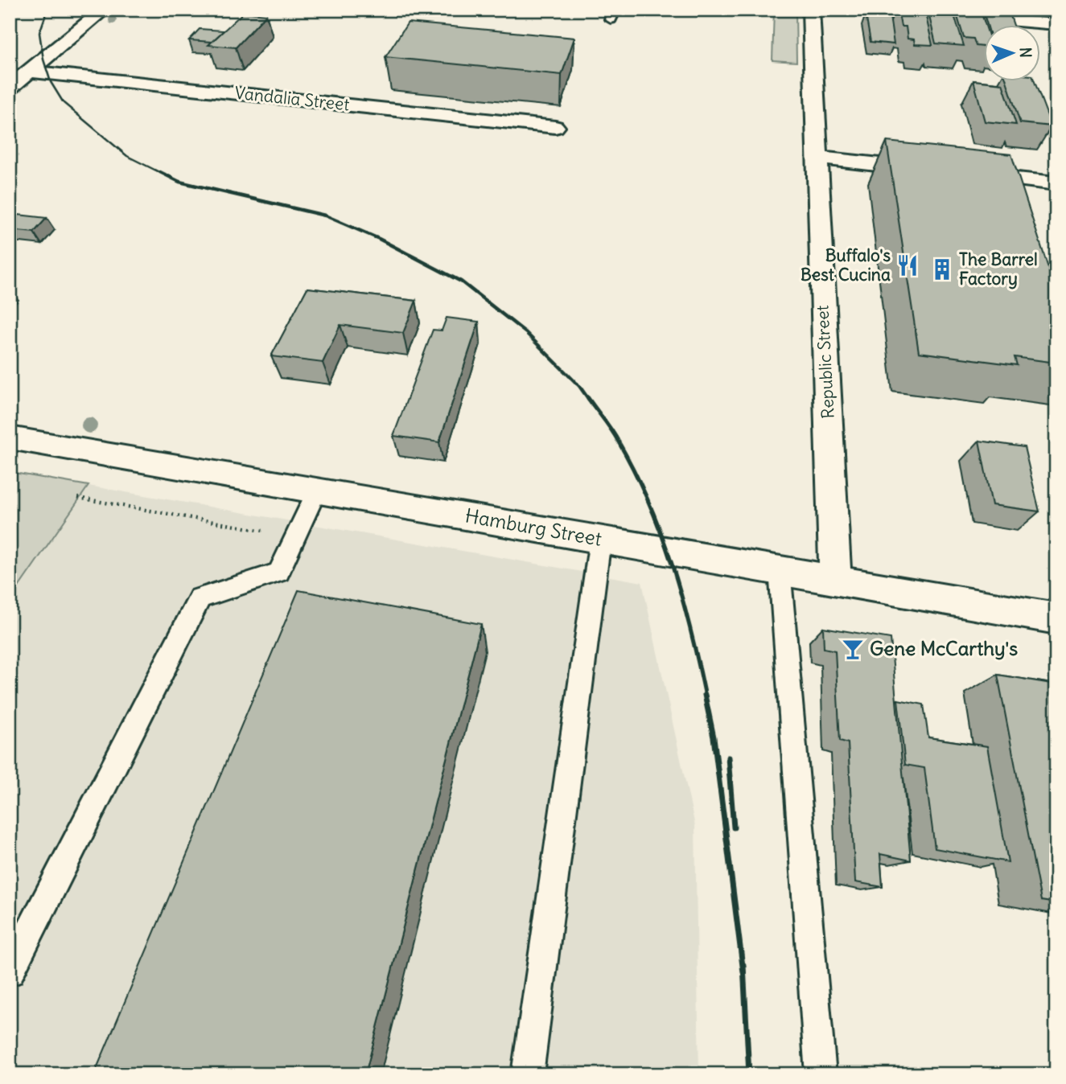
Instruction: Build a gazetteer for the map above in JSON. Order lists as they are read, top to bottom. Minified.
{"streets":{"street":["Vandalia Street","Republic Street","Hamburg Street"]},"crossings":[["Republic Street","Hamburg Street"]],"places":{"restaurant":["Buffalo's Best Cucina"],"building":["The Barrel Factory"],"bar":["Gene McCarthy's"]},"north":"right"}
